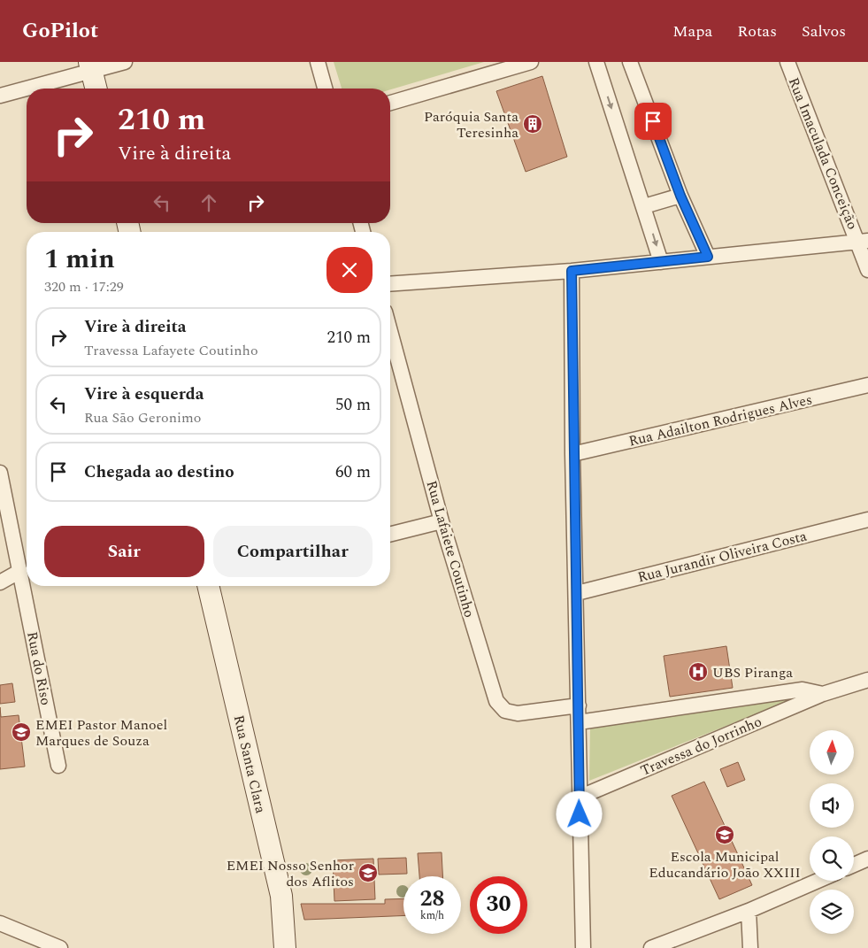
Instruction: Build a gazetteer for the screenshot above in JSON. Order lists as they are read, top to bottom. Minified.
{"streets":{"street":["Rua Imaculada Conceição","Rua Adailton Rodrigues Alves","Rua Lafaiete Coutinho","Rua Jurandir Oliveira Costa","Rua do Riso","Travessa do Jorrinho","Rua Santa Clara"]},"places":{"building":["Paróquia Santa Teresinha"],"hospital":["UBS Piranga"],"school or university":["EMEI Pastor Manoel Marques de Souza","Escola Municipal Educandário João XXIII","EMEI Nosso Senhor dos Aflitos"]},"north":"top","page":{"header":"GoPilot","nav":["Mapa","Rotas","Salvos"],"turn":["210 m","Vire à direita"],"heading":["1 min","320 m · 17:29"],"list":[{"name":"Vire à direita","note":"Travessa Lafayete Coutinho","value":"210 m"},{"name":"Vire à esquerda","note":"Rua São Geronimo","value":"50 m"},{"name":"Chegada ao destino","value":"60 m"}],"buttons":["Sair","Compartilhar"],"speed":"28 km/h","limit":"30"}}
